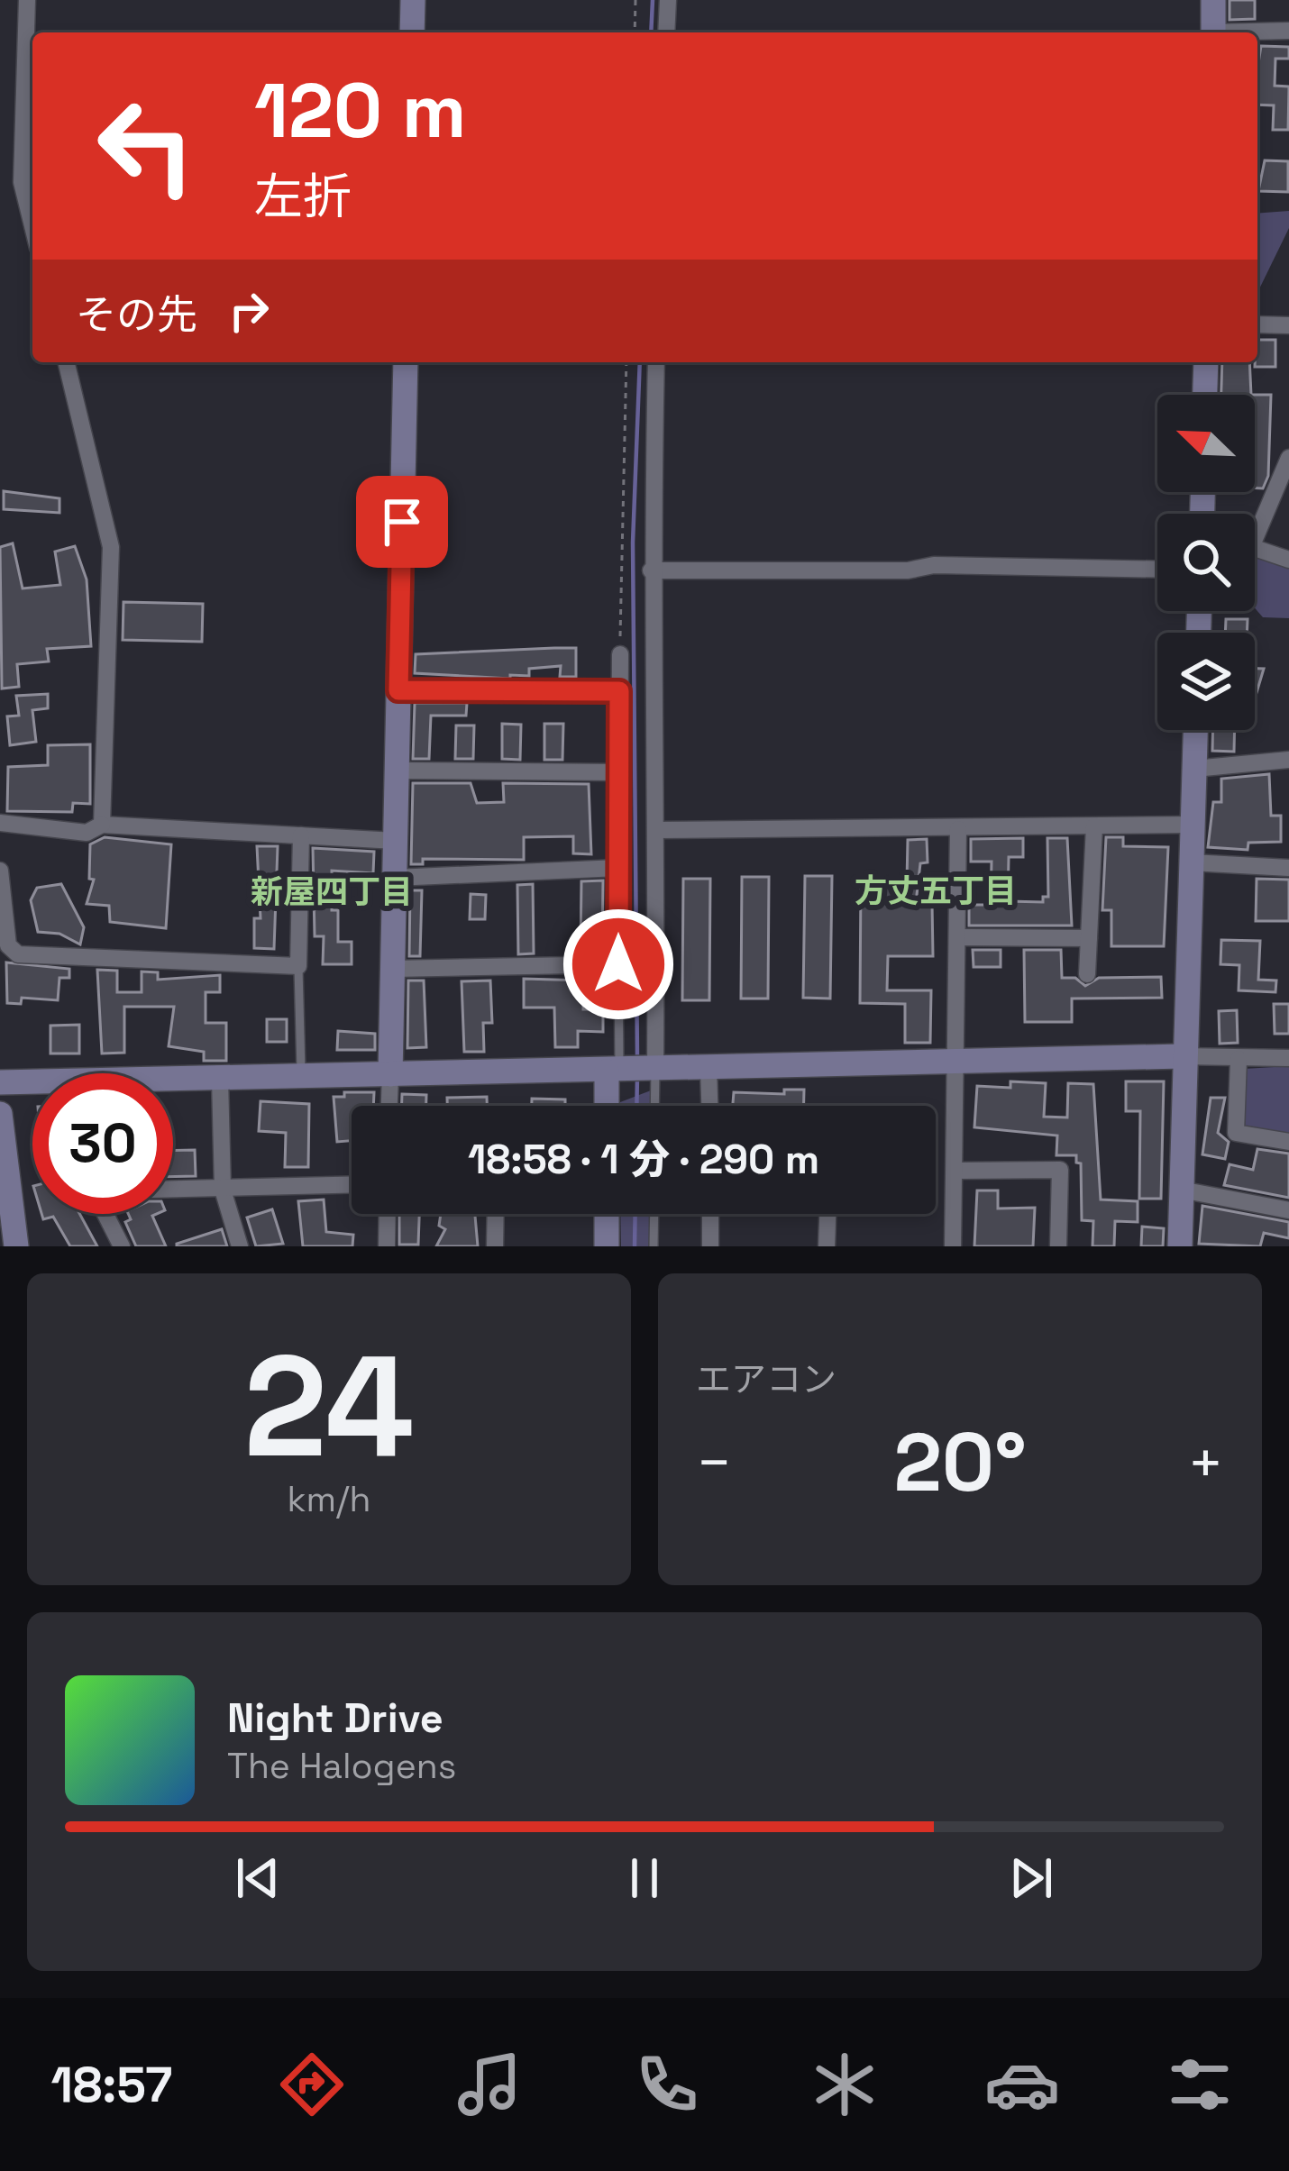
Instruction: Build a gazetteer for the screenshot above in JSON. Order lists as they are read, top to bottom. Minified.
{"districts":["方丈五丁目","新屋四丁目"],"north":"top left","page":{"turn":["120 m","左折"],"then":"その先","limit":"30","trip":"18:58 · 1 分 · 290 m","tile":[["24","km/h"],"エアコン"],"heat":["−","20°","+"],"song":["Night Drive","The Halogens"],"tabs":"18:57"}}
